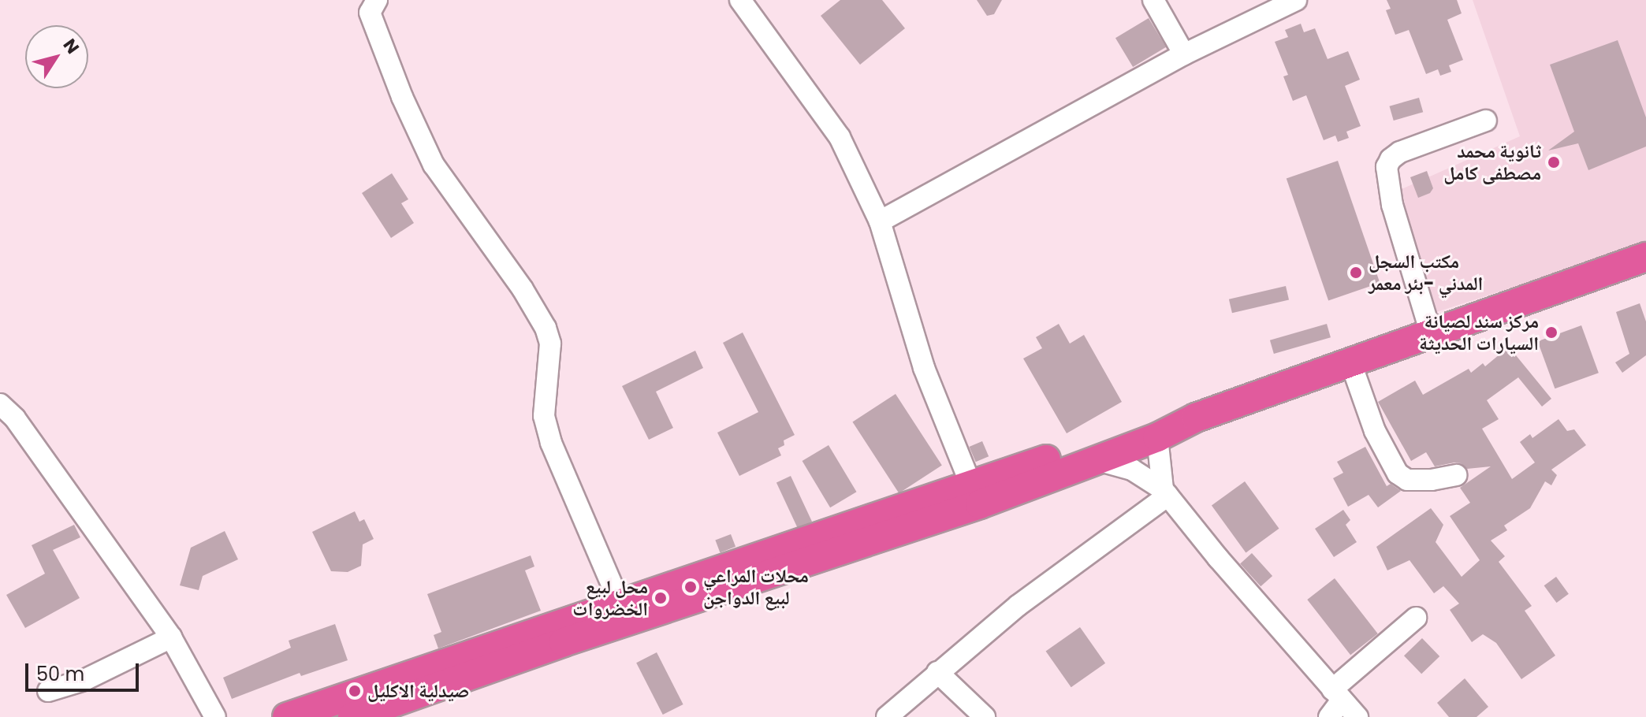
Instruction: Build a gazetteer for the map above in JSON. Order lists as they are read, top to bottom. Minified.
{"places":["ثانوية محمد مصطفى كامل","مكتب السجل المدني -بئر معمر","مركز سند لصيانة السيارات الحديثة","محلات المراعي لبيع الدواجن","محل لبيع الخضروات","صيدلية الاكليل"],"scale_bar":"50 m","north":"top right"}
